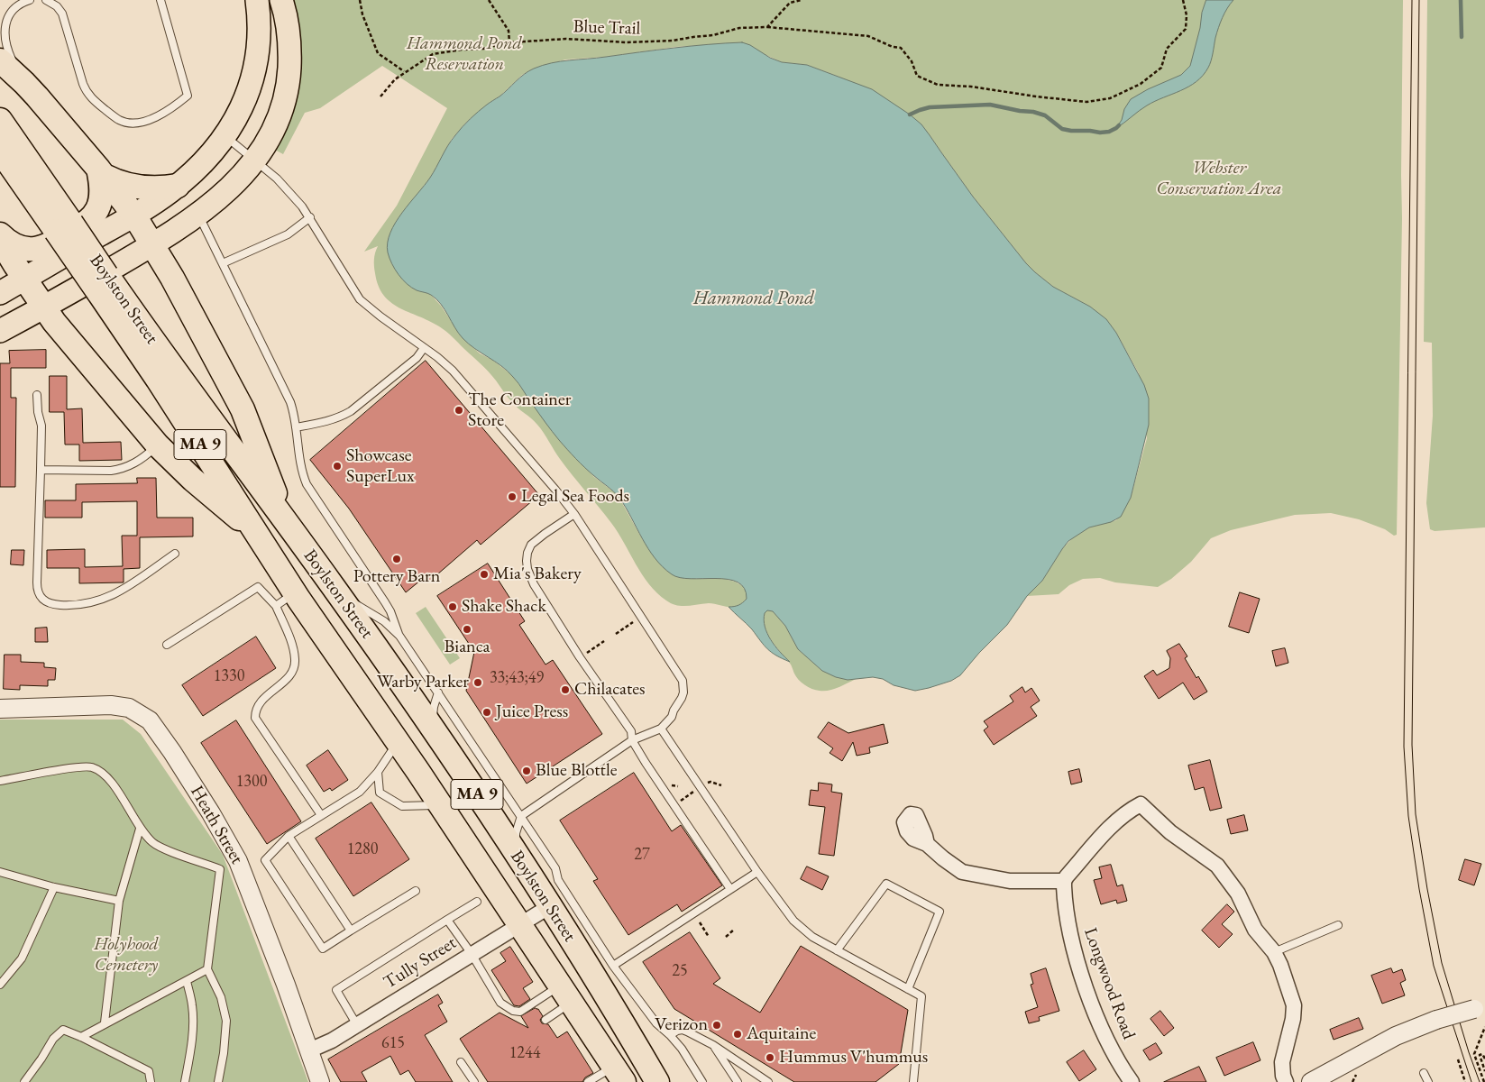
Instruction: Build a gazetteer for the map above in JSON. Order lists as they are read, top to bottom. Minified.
{"streets":{"highway":["Boylston Street","MA 9"],"street":["Heath Street","Tully Street","Longwood Road"],"path":["Blue Trail"]},"crossings":[["Boylston Street","Tully Street"],["Heath Street","Tully Street"]],"water":["Hammond Pond"],"parks":["Hammond Pond Reservation","Webster Conservation Area","Holyhood Cemetery"],"places":["The Container Store","Showcase SuperLux","Legal Sea Foods","Pottery Barn","Mia's Bakery","Shake Shack","Bianca","Warby Parker","Chilacates","Juice Press","Blue Blottle","Verizon","Aquitaine","Hummus V'hummus"],"house_numbers":["1330","33;43;49","1300","1280","27","25","615","1244"]}
